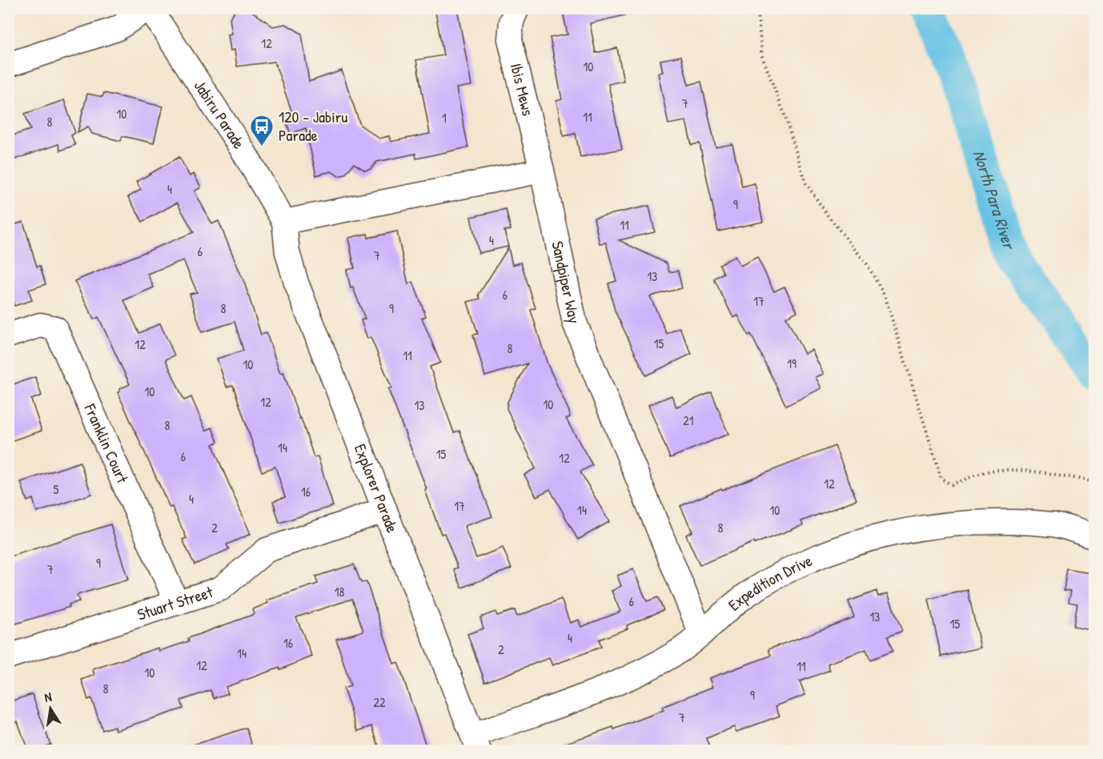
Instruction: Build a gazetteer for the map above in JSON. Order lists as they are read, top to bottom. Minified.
{"streets":{"street":["Ibis Mews","Jabiru Parade","Sandpiper Way","Franklin Court","Explorer Parade","Expedition Drive","Stuart Street"]},"crossings":[["Ibis Mews","Sandpiper Way"],["Jabiru Parade","Explorer Parade"],["Sandpiper Way","Expedition Drive"],["Franklin Court","Stuart Street"],["Explorer Parade","Expedition Drive"],["Explorer Parade","Stuart Street"]],"water":["North Para River"],"places":{"bus stop":["120 - Jabiru Parade"]},"house_numbers":["12","10","7","10","11","1","8","4","9","11","4","6","7","13","6","17","8","9","15","12","8","11","19","10","10","12","10","13","21","8","14","15","6","12","12","5","16","4","17","14","10","2","8","9","7","18","6","13","15","4","16","2","14","12","11","10","8","9","22","7"],"north":"top"}
